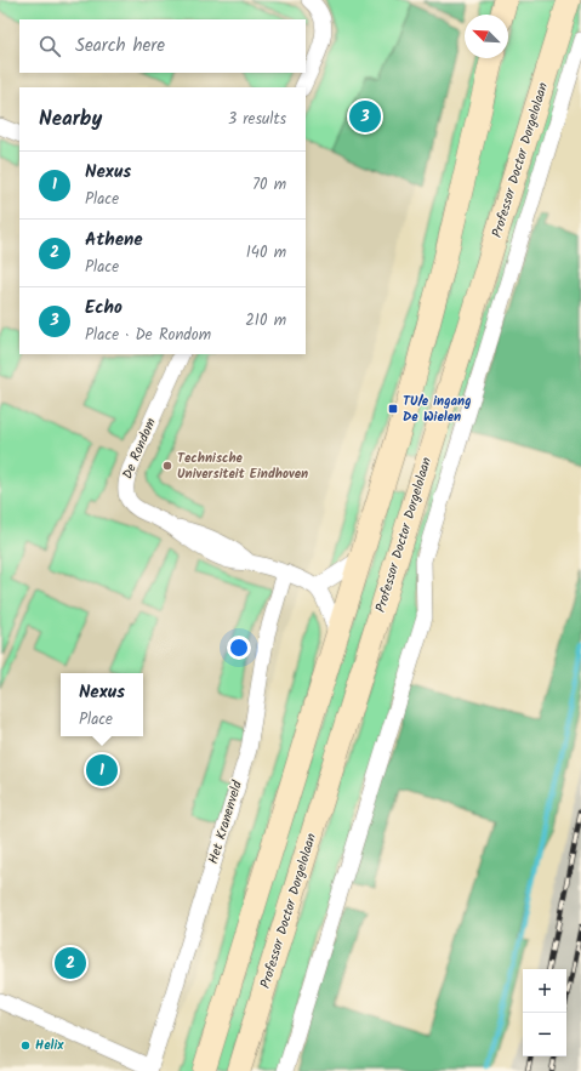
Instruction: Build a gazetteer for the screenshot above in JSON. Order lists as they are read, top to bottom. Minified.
{"streets":{"main road":["Professor Doctor Dorgelolaan"],"street":["De Rondom","Het Kranenveld"]},"crossings":[["De Rondom","Het Kranenveld"]],"places":{"transit":["TU/e ingang De Wielen"],"other":["Technische Universiteit Eindhoven","Helix"]},"north":"top left","page":{"search":"Search here","heading":["Nearby","3 results"],"pins":["3","1","2"],"list":[{"mark":"1","name":"Nexus","note":"Place","value":"70 m"},{"mark":"2","name":"Athene","note":"Place","value":"140 m"},{"mark":"3","name":"Echo","note":"Place · De Rondom","value":"210 m"}],"popup":["Nexus","Place"],"map_buttons":["+","−"]}}
